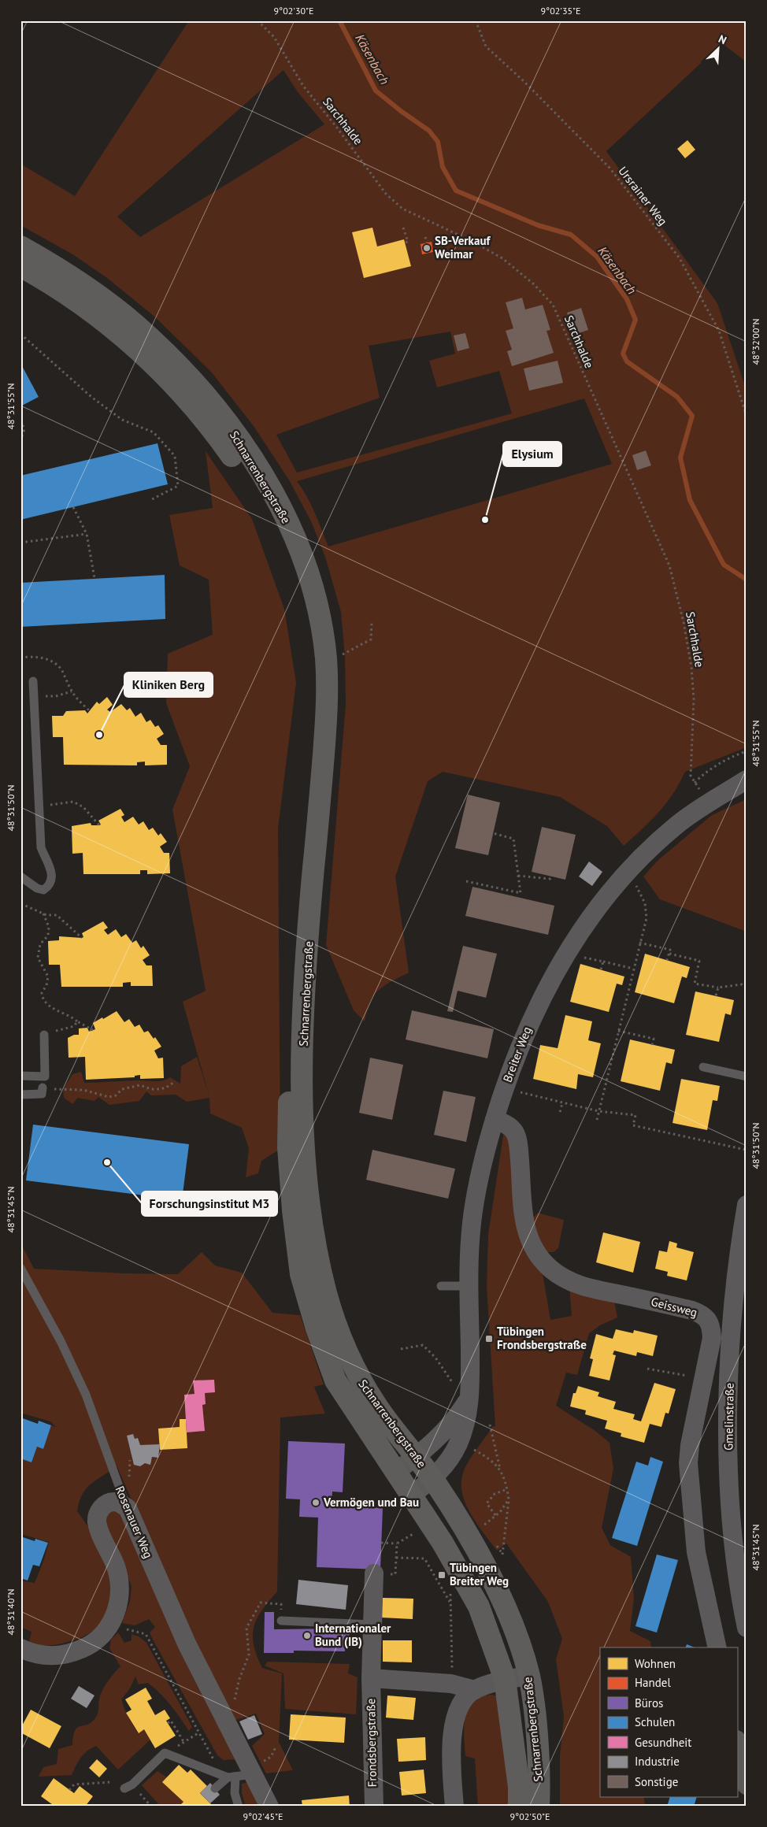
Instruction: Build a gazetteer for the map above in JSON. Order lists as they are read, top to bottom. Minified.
{"streets":{"street":["Schnarrenbergstraße","Breiter Weg","Geissweg","Gmelinstraße","Rosenauer Weg","Frondsbergstraße"],"path":["Sarchhalde","Ursrainer Weg"]},"crossings":[["Schnarrenbergstraße","Breiter Weg"],["Breiter Weg","Geissweg"]],"water":["Käsenbach"],"places":{"other":["SB-Verkauf Weimar","Elysium","Kliniken Berg","Forschungsinstitut M3","Vermögen und Bau","Internationaler Bund (IB)"],"transit":["Tübingen Frondsbergstraße","Tübingen Breiter Weg"]},"legend":["Wohnen","Handel","Büros","Schulen","Gesundheit","Industrie","Sonstige"],"north":"top right","coordinates":["9°02'30\"E","9°02'35\"E","48°32'00\"N","48°31'55\"N","48°31'50\"N","48°31'45\"N","48°31'40\"N","9°02'45\"E","9°02'50\"E"]}
